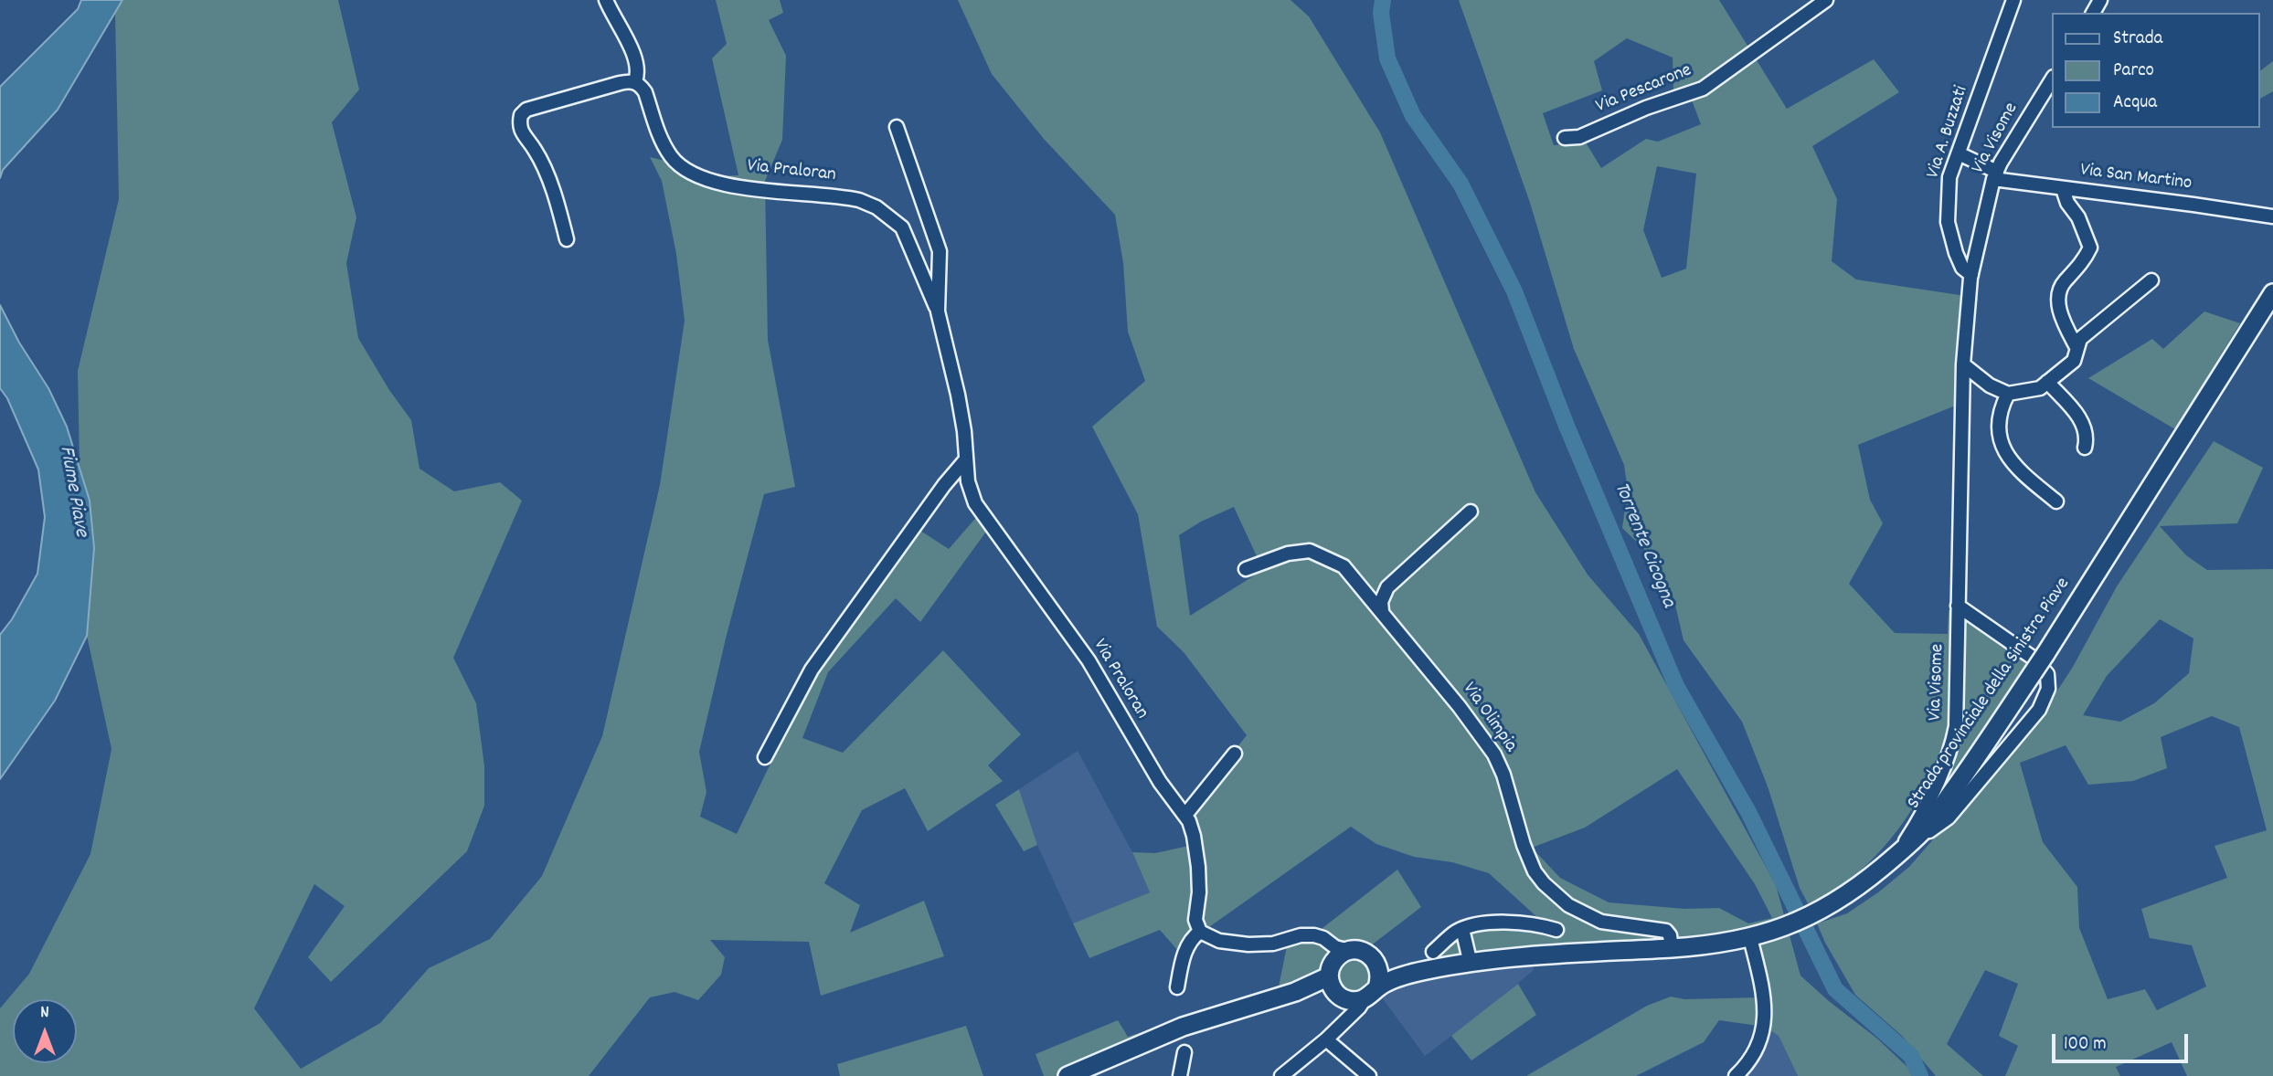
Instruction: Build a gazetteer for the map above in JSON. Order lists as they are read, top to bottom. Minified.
{"streets":{"main road":["Strada provinciale della Sinistra Piave"],"street":["Via Pescarone","Via A. Buzzati","Via Visome","Via Praloran","Via San Martino","Via Olimpia"]},"crossings":[["Via A. Buzzati","Via Visome"],["Via A. Buzzati","Via San Martino"],["Via Visome","Via San Martino"],["Via Visome","Strada provinciale della Sinistra Piave"],["Strada provinciale della Sinistra Piave","Via Olimpia"]],"water":["Fiume Piave","Torrente Cicogna"],"legend":["Strada","Parco","Acqua"],"scale_bar":"100 m","north":"top"}
